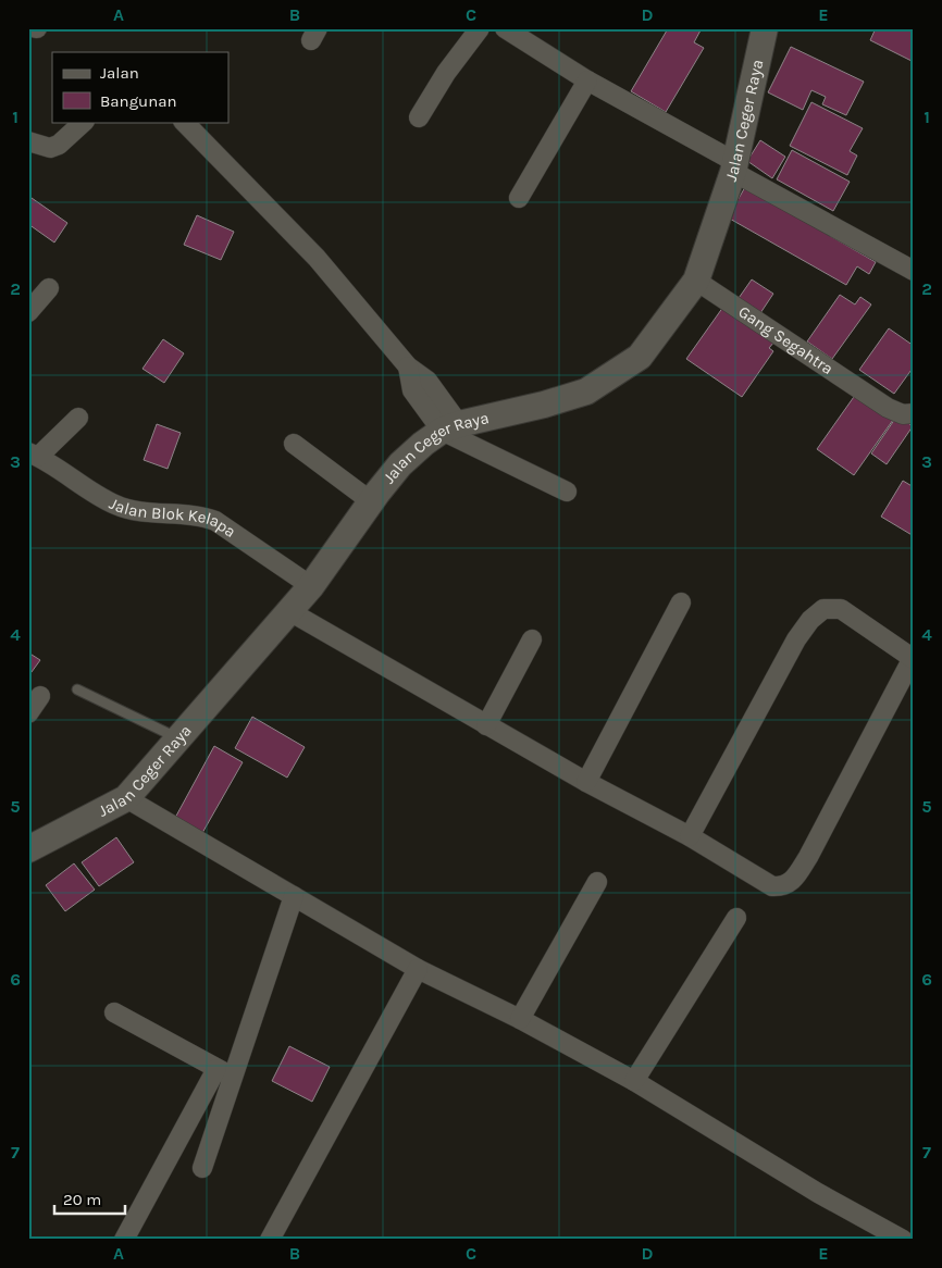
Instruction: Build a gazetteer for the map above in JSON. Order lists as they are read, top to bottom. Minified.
{"streets":{"main road":["Jalan Ceger Raya"],"street":["Gang Segahtra","Jalan Blok Kelapa"]},"crossings":[["Jalan Ceger Raya","Gang Segahtra"],["Jalan Ceger Raya","Jalan Blok Kelapa"]],"legend":["Jalan","Bangunan"],"scale_bar":"20 m","grid":{"columns":["A","B","C","D","E"],"rows":["1","2","3","4","5","6","7"]}}
